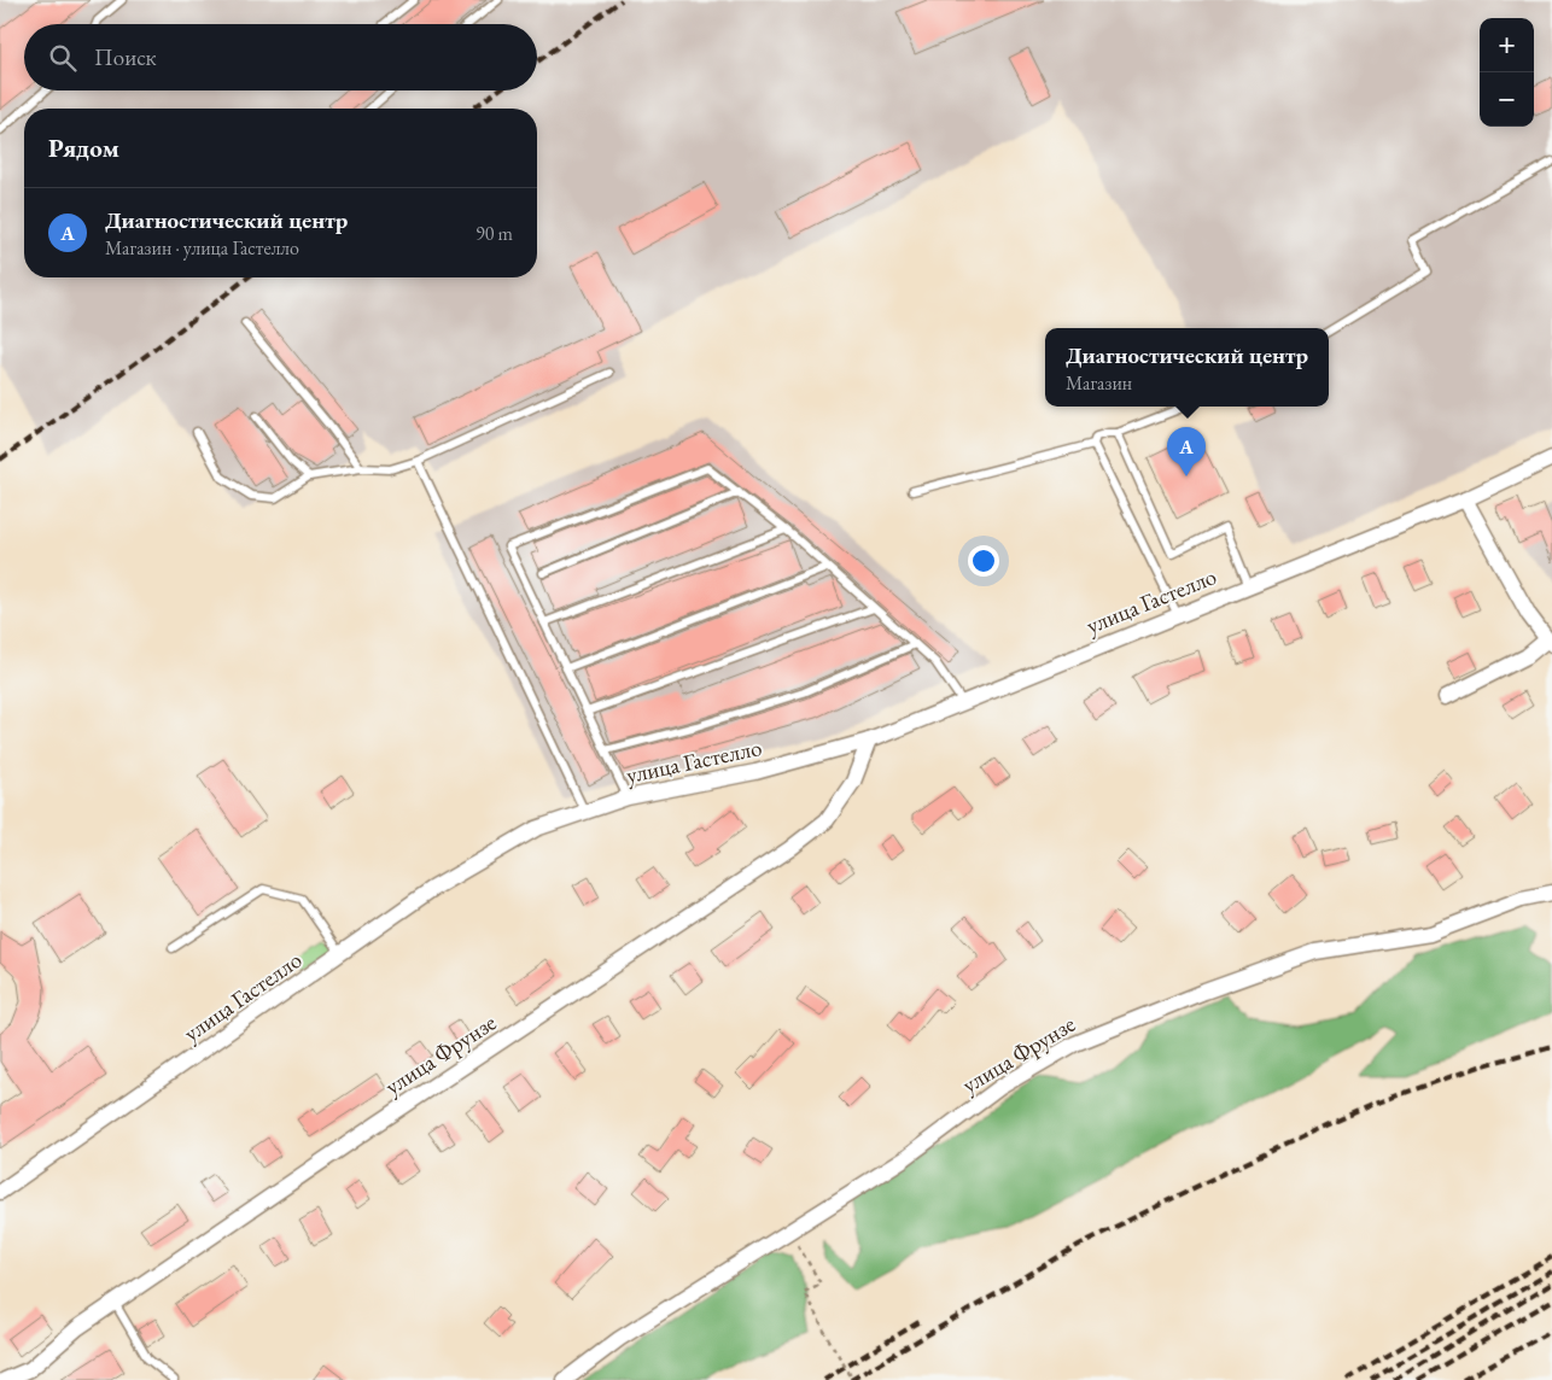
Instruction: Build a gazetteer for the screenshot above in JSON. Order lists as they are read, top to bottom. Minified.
{"streets":{"street":["улица Гастелло","улица Фрунзе"]},"crossings":[["улица Гастелло","улица Фрунзе"]],"page":{"map_buttons":["+","−"],"search":"Поиск","heading":"Рядом","list":[{"mark":"A","name":"Диагностический центр","note":"Магазин · улица Гастелло","value":"90 m"}],"popup":["Диагностический центр","Магазин"],"pins":"A"}}
